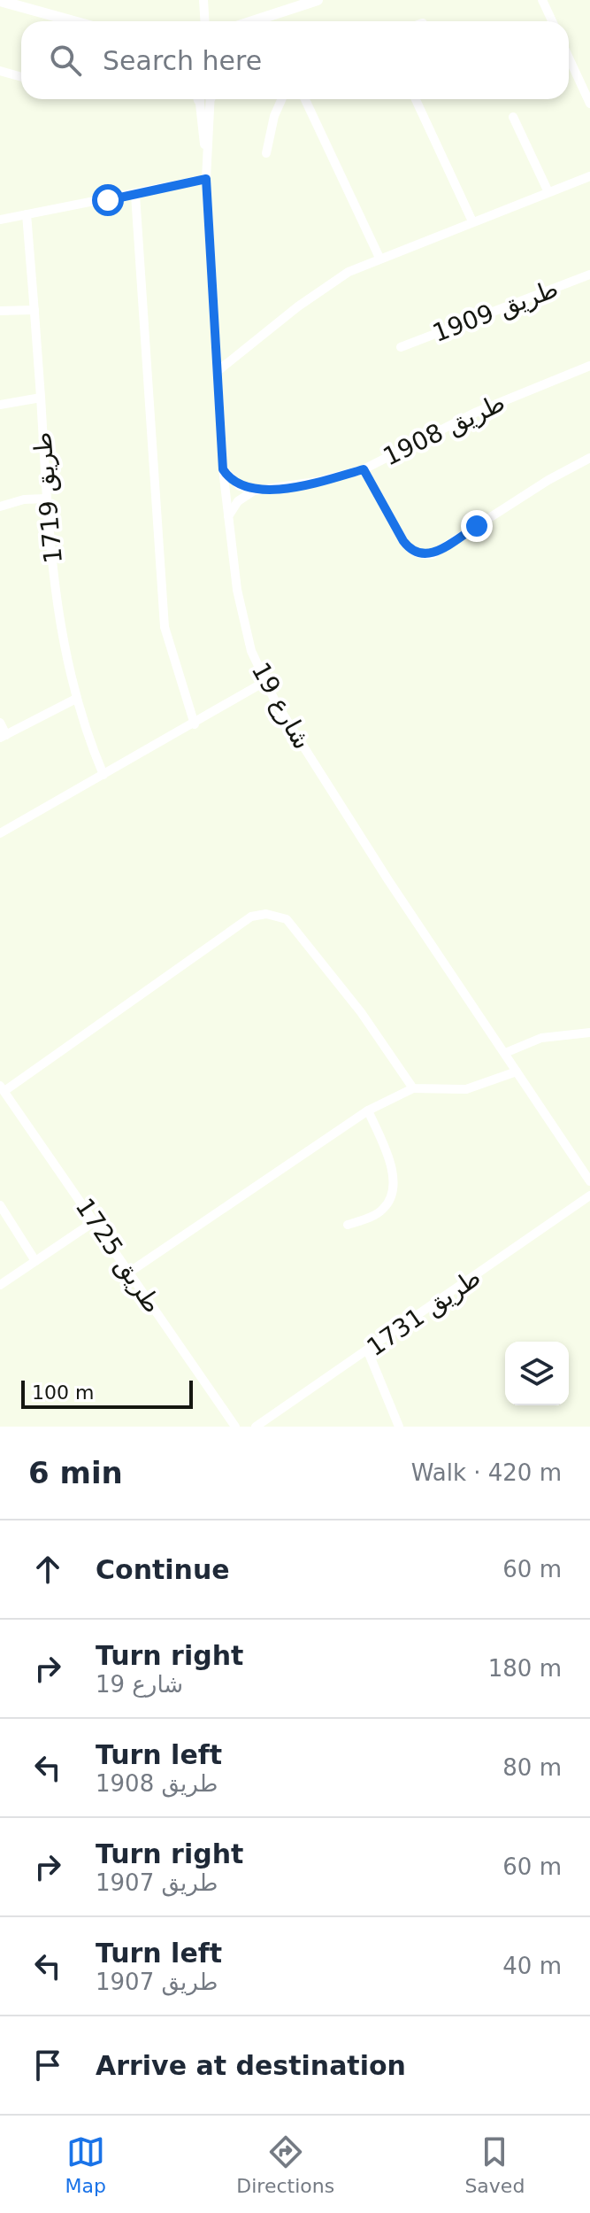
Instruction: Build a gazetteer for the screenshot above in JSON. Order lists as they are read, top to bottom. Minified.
{"streets":{"street":["طريق 1909","طريق 1908","طريق 1719","شارع 19","طريق 1725","طريق 1731"]},"scale_bar":"100 m","page":{"search":"Search here","scale":"100 m","heading":["6 min","Walk · 420 m"],"list":[["Continue","60 m"],["Turn right","شارع 19","180 m"],["Turn left","طريق 1908","80 m"],["Turn right","طريق 1907","60 m"],["Turn left","طريق 1907","40 m"],"Arrive at destination"],"nav":["Map","Directions","Saved"]}}
